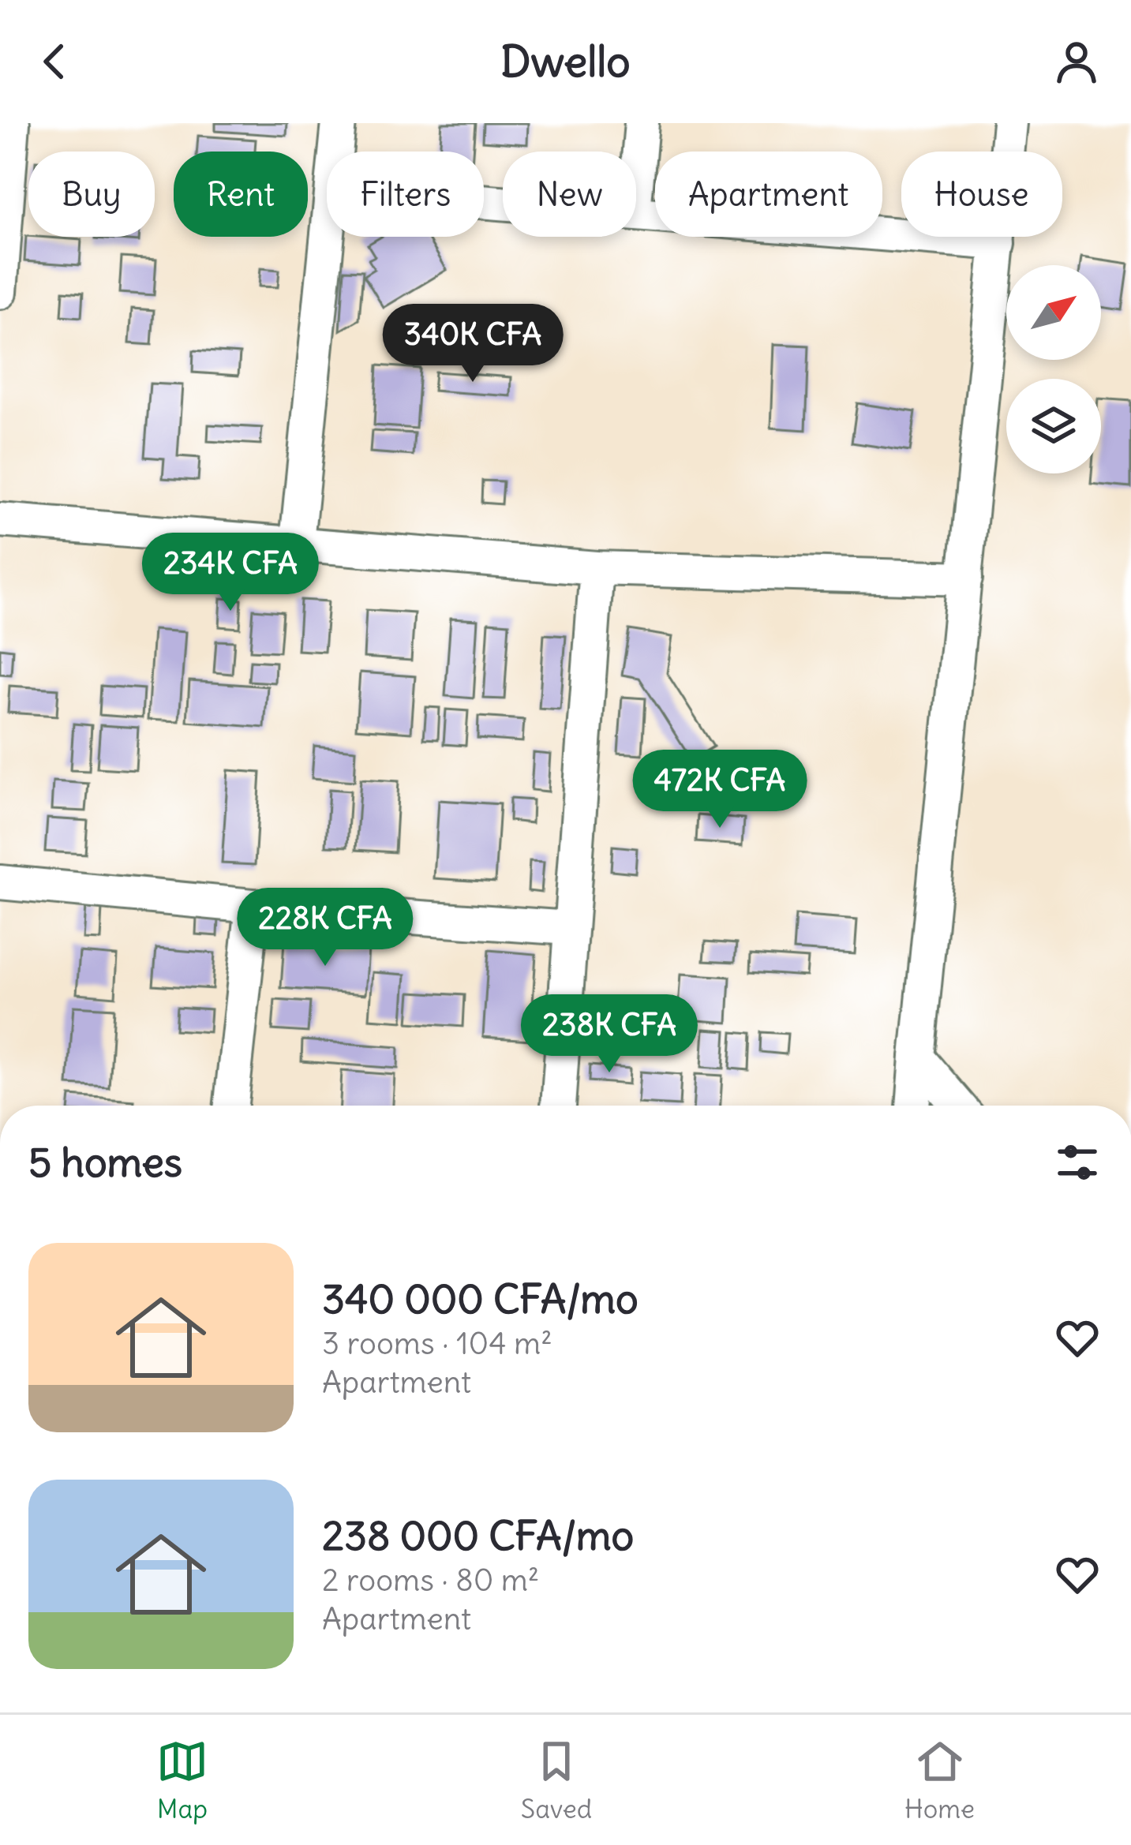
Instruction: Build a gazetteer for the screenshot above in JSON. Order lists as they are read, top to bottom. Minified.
{"north":"top right","page":{"header":"Dwello","chip":["Buy","Rent","Filters","New","Apartment","House"],"price":["340K CFA","234K CFA","472K CFA","228K CFA","238K CFA"],"heading":"5 homes","list":[{"name":"340 000 CFA/mo","note":"3 rooms · 104 m² · Apartment"},{"name":"238 000 CFA/mo","note":"2 rooms · 80 m² · Apartment"}],"tabs":["Map","Saved","Home"]}}
